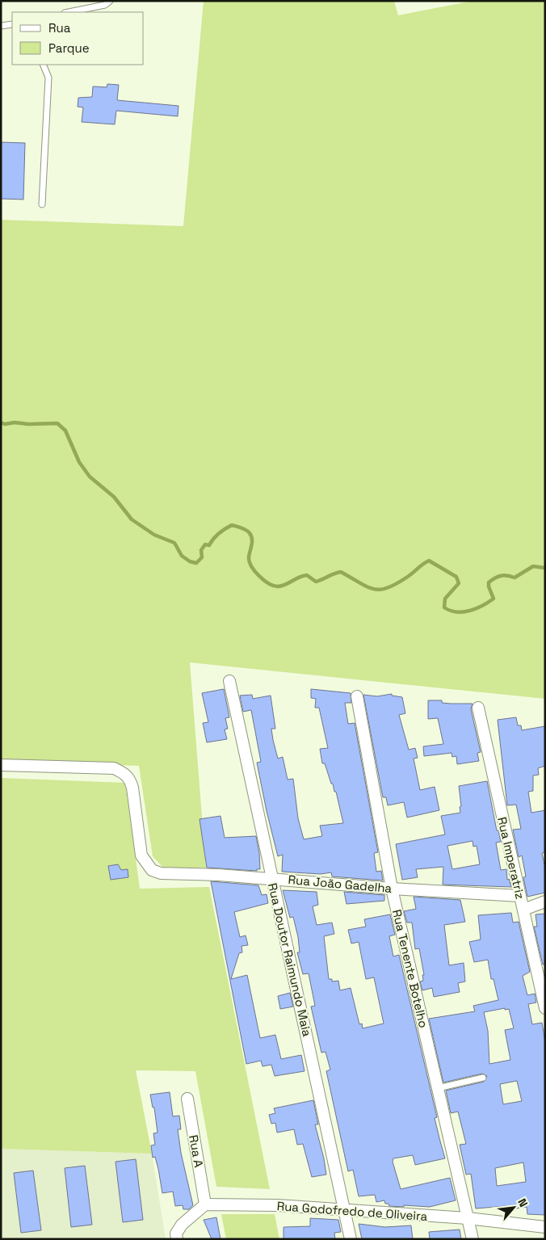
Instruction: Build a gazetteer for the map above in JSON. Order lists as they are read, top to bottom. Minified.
{"streets":{"street":["Rua Imperatriz","Rua João Gadelha","Rua Doutor Raimundo Maia","Rua Tenente Botelho","Rua A","Rua Godofredo de Oliveira"]},"crossings":[["Rua Imperatriz","Rua João Gadelha"],["Rua João Gadelha","Rua Doutor Raimundo Maia"],["Rua João Gadelha","Rua Tenente Botelho"],["Rua Doutor Raimundo Maia","Rua Godofredo de Oliveira"],["Rua Tenente Botelho","Rua Godofredo de Oliveira"],["Rua A","Rua Godofredo de Oliveira"]],"legend":["Rua","Parque"],"north":"top right"}
